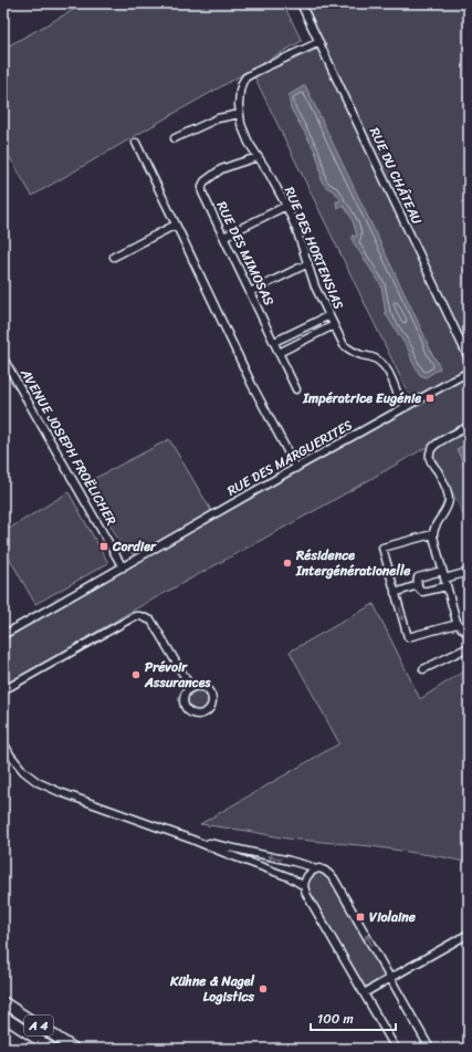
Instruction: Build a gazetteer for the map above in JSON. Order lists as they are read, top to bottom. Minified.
{"streets":{"highway":["A 4"],"street":["RUE DU CHÂTEAU","RUE DES HORTENSIAS","RUE DES MIMOSAS","AVENUE JOSEPH FROËLICHER","RUE DES MARGUERITES"]},"crossings":[["RUE DU CHÂTEAU","RUE DES HORTENSIAS"],["RUE DES HORTENSIAS","RUE DES MIMOSAS"],["RUE DES HORTENSIAS","RUE DES MARGUERITES"],["AVENUE JOSEPH FROËLICHER","RUE DES MARGUERITES"]],"places":{"transit":["Impératrice Eugénie","Cordier","Violaine"],"other":["Résidence Intergénérationelle","Prévoir Assurances","Kühne & Nagel Logistics"]},"scale_bar":"100 m"}
